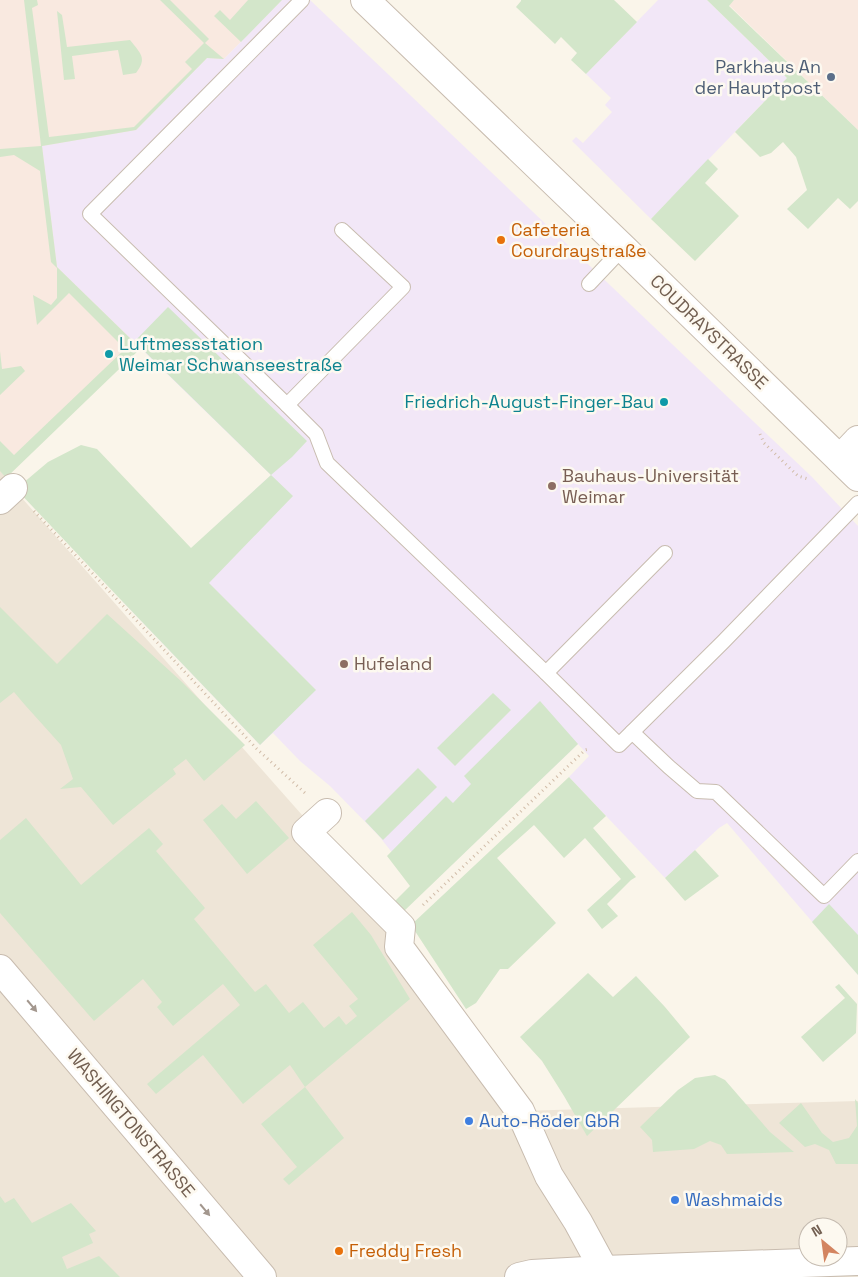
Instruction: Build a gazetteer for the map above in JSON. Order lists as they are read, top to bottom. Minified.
{"streets":{"street":["COUDRAYSTRASSE","WASHINGTONSTRASSE"]},"one_way":["WASHINGTONSTRASSE"],"places":["Parkhaus An der Hauptpost","Cafeteria Courdraystraße","Luftmessstation Weimar Schwanseestraße","Friedrich-August-Finger-Bau","Bauhaus-Universität Weimar","Hufeland","Auto-Röder GbR","Washmaids","Freddy Fresh"],"north":"top left"}
